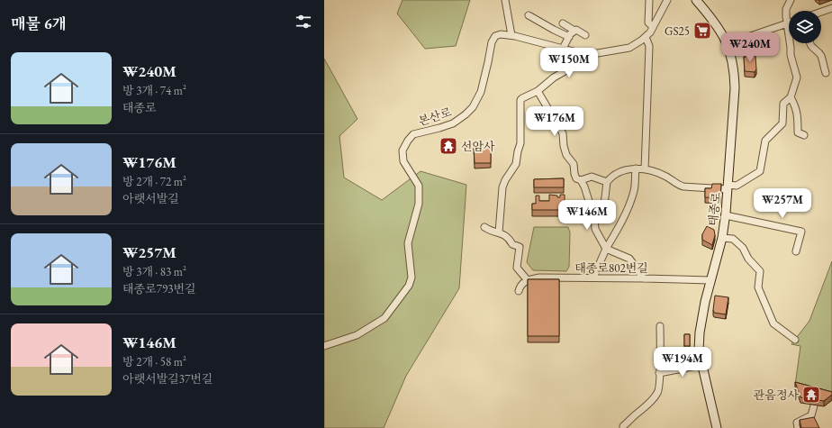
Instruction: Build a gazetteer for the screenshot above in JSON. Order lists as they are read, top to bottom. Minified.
{"streets":{"main road":["태종로"],"street":["본산로","태종로802번길"]},"crossings":[["태종로","태종로802번길"]],"places":{"supermarket":["GS25"],"temple":["선암사","관음정사"]},"page":{"heading":"매물 6개","price":["₩240M","₩150M","₩176M","₩257M","₩146M","₩194M"],"list":[{"name":"₩240M","note":"방 3개 · 74 m² · 태종로"},{"name":"₩176M","note":"방 2개 · 72 m² · 아랫서발길"},{"name":"₩257M","note":"방 3개 · 83 m² · 태종로793번길"},{"name":"₩146M","note":"방 2개 · 58 m² · 아랫서발길37번길"}]}}
